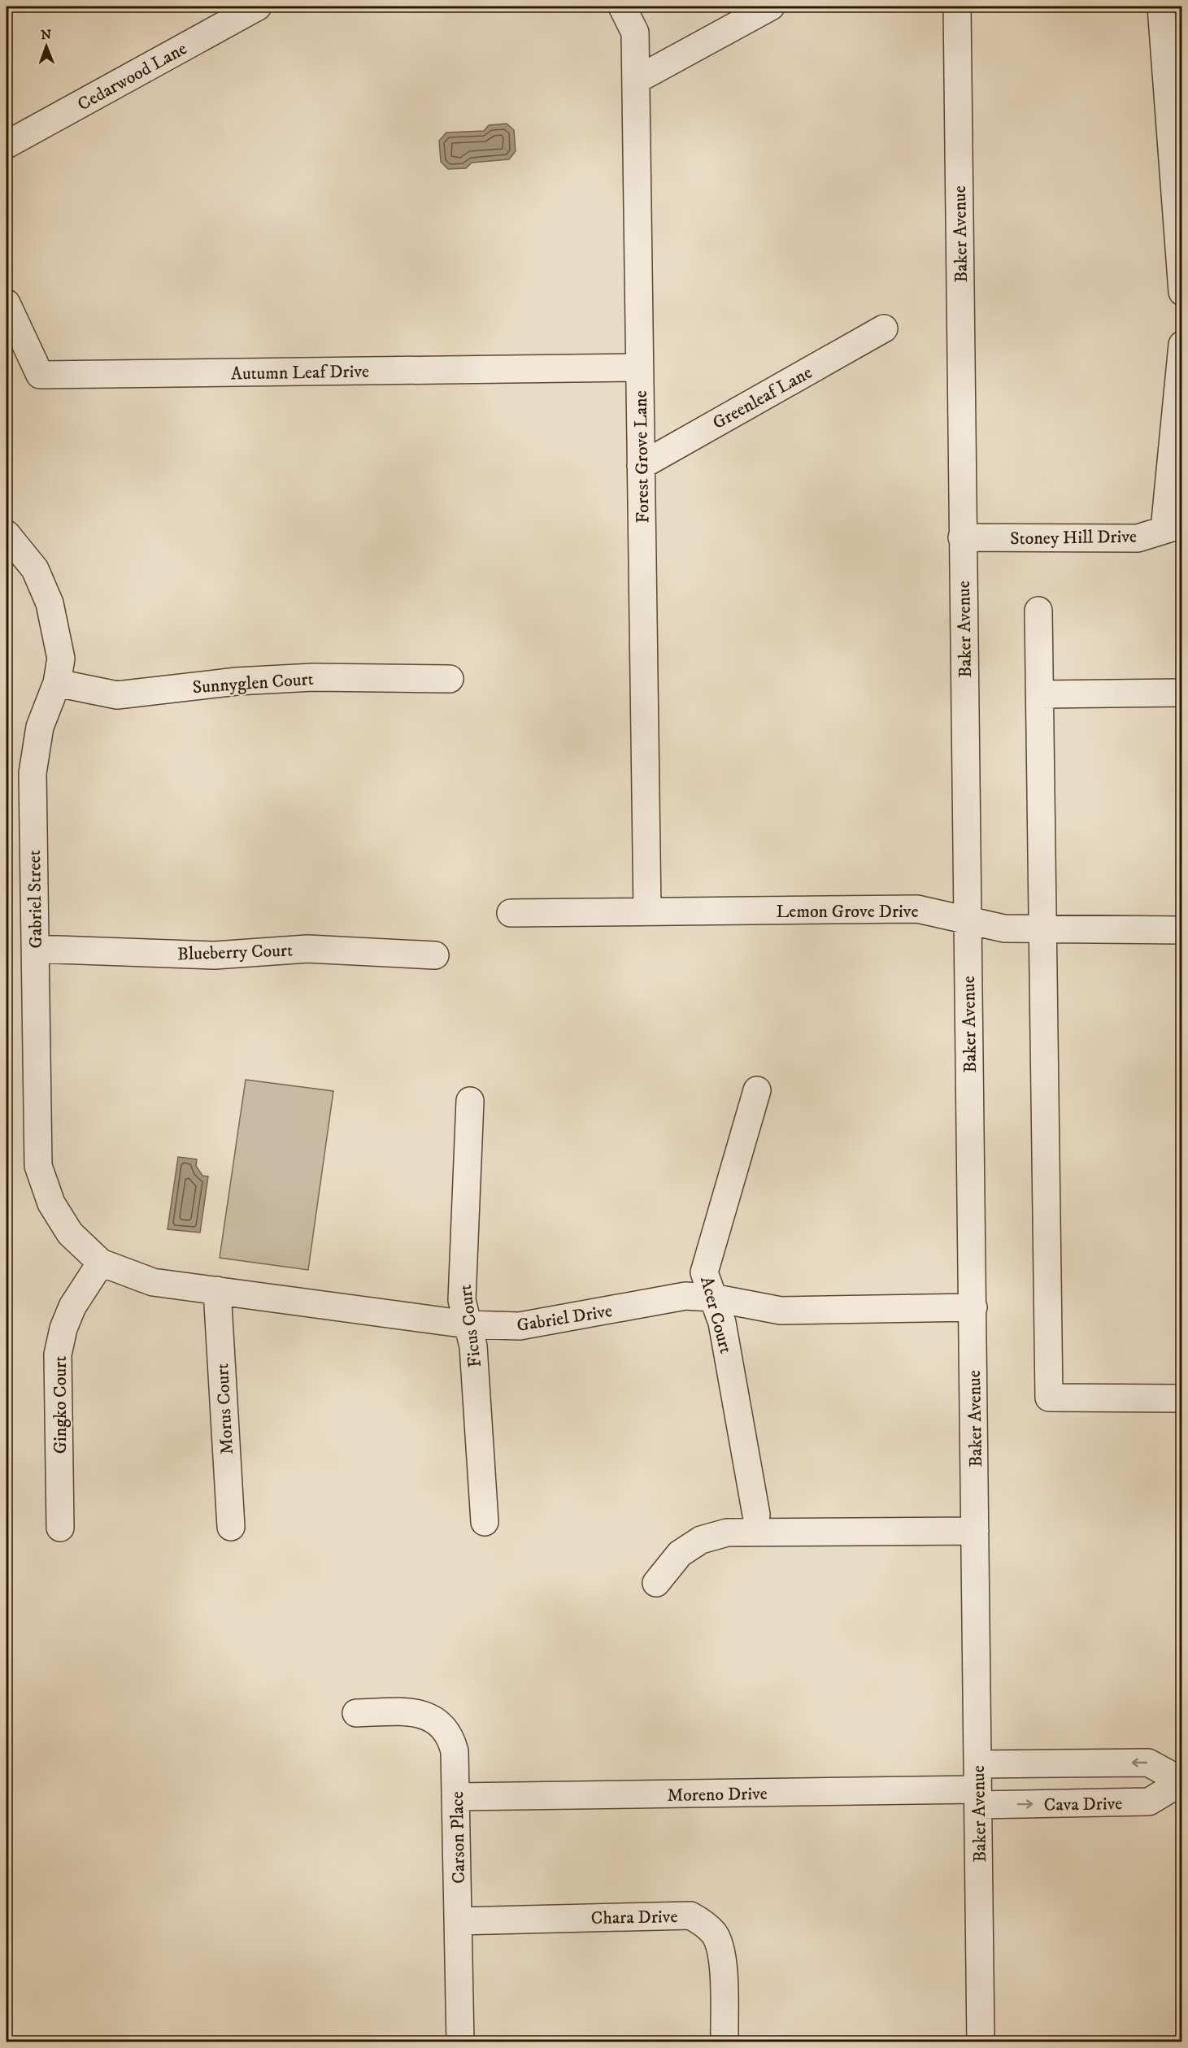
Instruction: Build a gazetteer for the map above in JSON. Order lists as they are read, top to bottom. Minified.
{"streets":{"street":["Cedarwood Lane","Baker Avenue","Autumn Leaf Drive","Greenleaf Lane","Forest Grove Lane","Stoney Hill Drive","Sunnyglen Court","Gabriel Street","Lemon Grove Drive","Blueberry Court","Acer Court","Gabriel Drive","Ficus Court","Gingko Court","Morus Court","Moreno Drive","Cava Drive","Carson Place","Chara Drive"]},"crossings":[["Baker Avenue","Stoney Hill Drive"],["Baker Avenue","Lemon Grove Drive"],["Baker Avenue","Gabriel Drive"],["Baker Avenue","Moreno Drive"],["Baker Avenue","Cava Drive"],["Autumn Leaf Drive","Forest Grove Lane"],["Greenleaf Lane","Forest Grove Lane"],["Forest Grove Lane","Lemon Grove Drive"],["Sunnyglen Court","Gabriel Street"],["Gabriel Street","Blueberry Court"],["Gabriel Street","Gabriel Drive"],["Gabriel Street","Gingko Court"],["Acer Court","Gabriel Drive"],["Gabriel Drive","Ficus Court"],["Gabriel Drive","Gingko Court"],["Gabriel Drive","Morus Court"],["Moreno Drive","Cava Drive"],["Moreno Drive","Carson Place"],["Carson Place","Chara Drive"]],"north":"top"}
